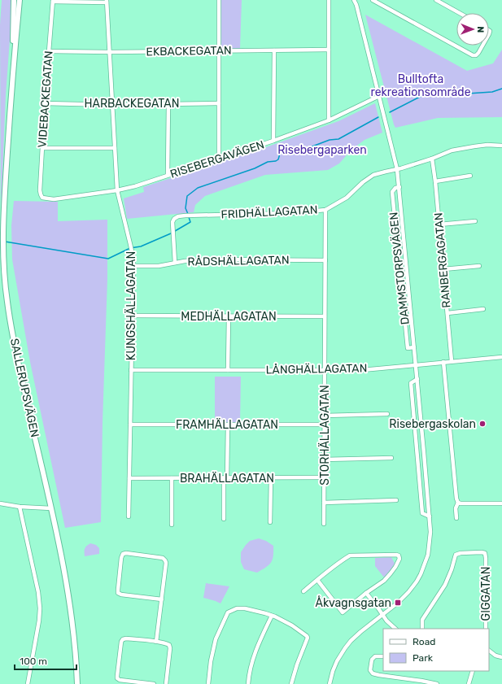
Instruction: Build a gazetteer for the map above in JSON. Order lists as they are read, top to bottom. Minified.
{"streets":{"main road":["SALLERUPSVÄGEN"],"street":["EKBACKEGATAN","VIDEBACKEGATAN","HARBACKEGATAN","RISEBERGAVÄGEN","FRIDHÄLLAGATAN","RANBERGAGATAN","RÅDSHÄLLAGATAN","DAMMSTORPSVÄGEN","KUNGSHÄLLAGATAN","MEDHÄLLAGATAN","LÅNGHÄLLAGATAN","FRAMHÄLLAGATAN","STORHÄLLAGATAN","BRAHÄLLAGATAN","GIGGATAN"]},"crossings":[["EKBACKEGATAN","VIDEBACKEGATAN"],["EKBACKEGATAN","KUNGSHÄLLAGATAN"],["VIDEBACKEGATAN","HARBACKEGATAN"],["VIDEBACKEGATAN","RISEBERGAVÄGEN"],["HARBACKEGATAN","KUNGSHÄLLAGATAN"],["RISEBERGAVÄGEN","DAMMSTORPSVÄGEN"],["RISEBERGAVÄGEN","KUNGSHÄLLAGATAN"],["FRIDHÄLLAGATAN","RANBERGAGATAN"],["FRIDHÄLLAGATAN","RÅDSHÄLLAGATAN"],["FRIDHÄLLAGATAN","DAMMSTORPSVÄGEN"],["FRIDHÄLLAGATAN","STORHÄLLAGATAN"],["RANBERGAGATAN","LÅNGHÄLLAGATAN"],["RÅDSHÄLLAGATAN","KUNGSHÄLLAGATAN"],["RÅDSHÄLLAGATAN","STORHÄLLAGATAN"],["DAMMSTORPSVÄGEN","LÅNGHÄLLAGATAN"],["KUNGSHÄLLAGATAN","MEDHÄLLAGATAN"],["KUNGSHÄLLAGATAN","LÅNGHÄLLAGATAN"],["KUNGSHÄLLAGATAN","FRAMHÄLLAGATAN"],["KUNGSHÄLLAGATAN","BRAHÄLLAGATAN"],["MEDHÄLLAGATAN","STORHÄLLAGATAN"],["LÅNGHÄLLAGATAN","STORHÄLLAGATAN"],["FRAMHÄLLAGATAN","STORHÄLLAGATAN"],["STORHÄLLAGATAN","BRAHÄLLAGATAN"]],"parks":["Bulltofta rekreationsområde","Risebergaparken"],"places":{"other":["Risebergaskolan"],"transit":["Åkvagnsgatan"]},"legend":["Road","Park"],"scale_bar":"100 m","north":"right"}
